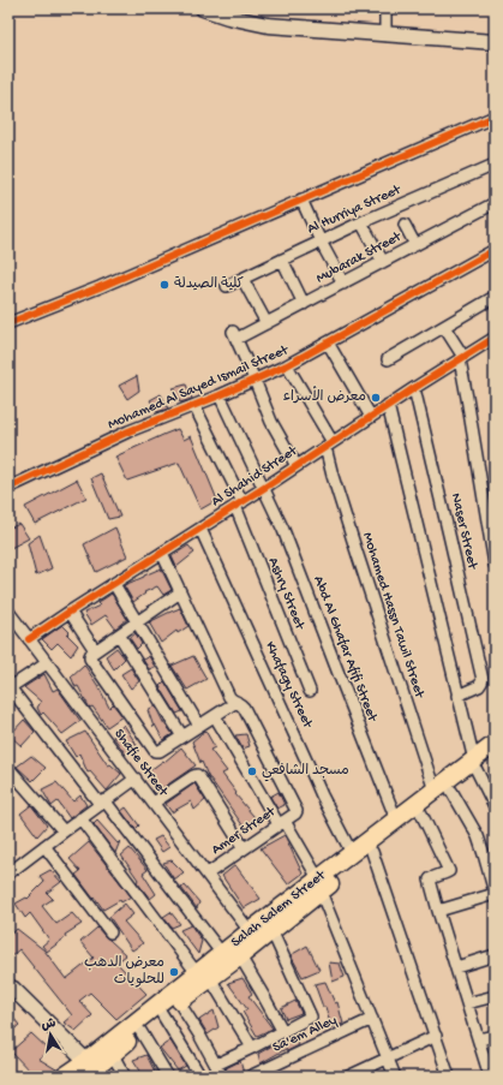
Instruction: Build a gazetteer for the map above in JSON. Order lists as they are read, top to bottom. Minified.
{"streets":{"main road":["Salah Salem Street"],"street":["Al Hurriya Street","Mubarak Street","Mohamed Al Sayed Ismail Street","Al Shahid Street","Naser Street","Ashry Street","Mohamed Hassn Tawil Street","Abd Al Ghafar Afifi Street","Khafagy Street","Shafie Street","Amer Street","Sa'em Alley"]},"crossings":[["Mubarak Street","Mohamed Al Sayed Ismail Street"],["Mohamed Al Sayed Ismail Street","Ashry Street"],["Mohamed Al Sayed Ismail Street","Mohamed Hassn Tawil Street"],["Mohamed Al Sayed Ismail Street","Abd Al Ghafar Afifi Street"],["Al Shahid Street","Naser Street"],["Al Shahid Street","Ashry Street"],["Al Shahid Street","Mohamed Hassn Tawil Street"],["Al Shahid Street","Abd Al Ghafar Afifi Street"],["Al Shahid Street","Khafagy Street"],["Al Shahid Street","Shafie Street"],["Mohamed Hassn Tawil Street","Salah Salem Street"],["Abd Al Ghafar Afifi Street","Salah Salem Street"],["Khafagy Street","Salah Salem Street"],["Shafie Street","Amer Street"],["Shafie Street","Salah Salem Street"]],"places":["كلية الصيدلة","معرض الأسراء","مسجد الشافعي","معرض الدهب للحلويات"],"north":"top"}
